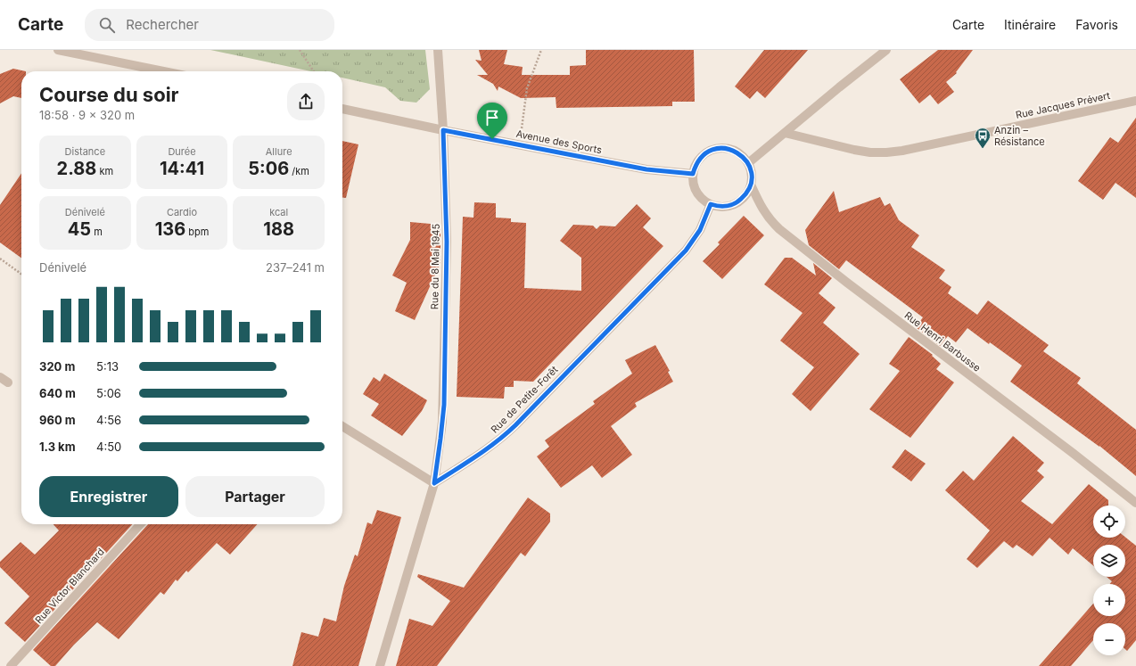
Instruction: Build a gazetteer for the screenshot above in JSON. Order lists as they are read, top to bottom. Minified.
{"streets":{"street":["Rue Jacques Prévert","Avenue des Sports","Rue du 8 Mai 1945","Rue Henri Barbusse","Rue de Petite-Forêt","Rue Victor Blanchard"]},"crossings":[["Avenue des Sports","Rue du 8 Mai 1945"],["Avenue des Sports","Rue Henri Barbusse"],["Avenue des Sports","Rue de Petite-Forêt"],["Rue du 8 Mai 1945","Rue de Petite-Forêt"],["Rue Henri Barbusse","Rue de Petite-Forêt"]],"places":{"bus stop":["Anzin – Résistance"]},"page":{"header":"Carte","search":"Rechercher","nav":["Carte","Itinéraire","Favoris"],"heading":["Course du soir","18:58 · 9 × 320 m"],"stats":[["Distance","2.88 km"],["Durée","14:41"],["Allure","5:06 /km"],["Dénivelé","45 m"],["Cardio","136 bpm"],["kcal","188"]],"chart":["Dénivelé","237–241 m"],"list":[{"name":"320 m","note":"5:13"},{"name":"640 m","note":"5:06"},{"name":"960 m","note":"4:56"},{"name":"1.3 km","note":"4:50"}],"buttons":["Enregistrer","Partager"],"map_buttons":["+","−"]}}
